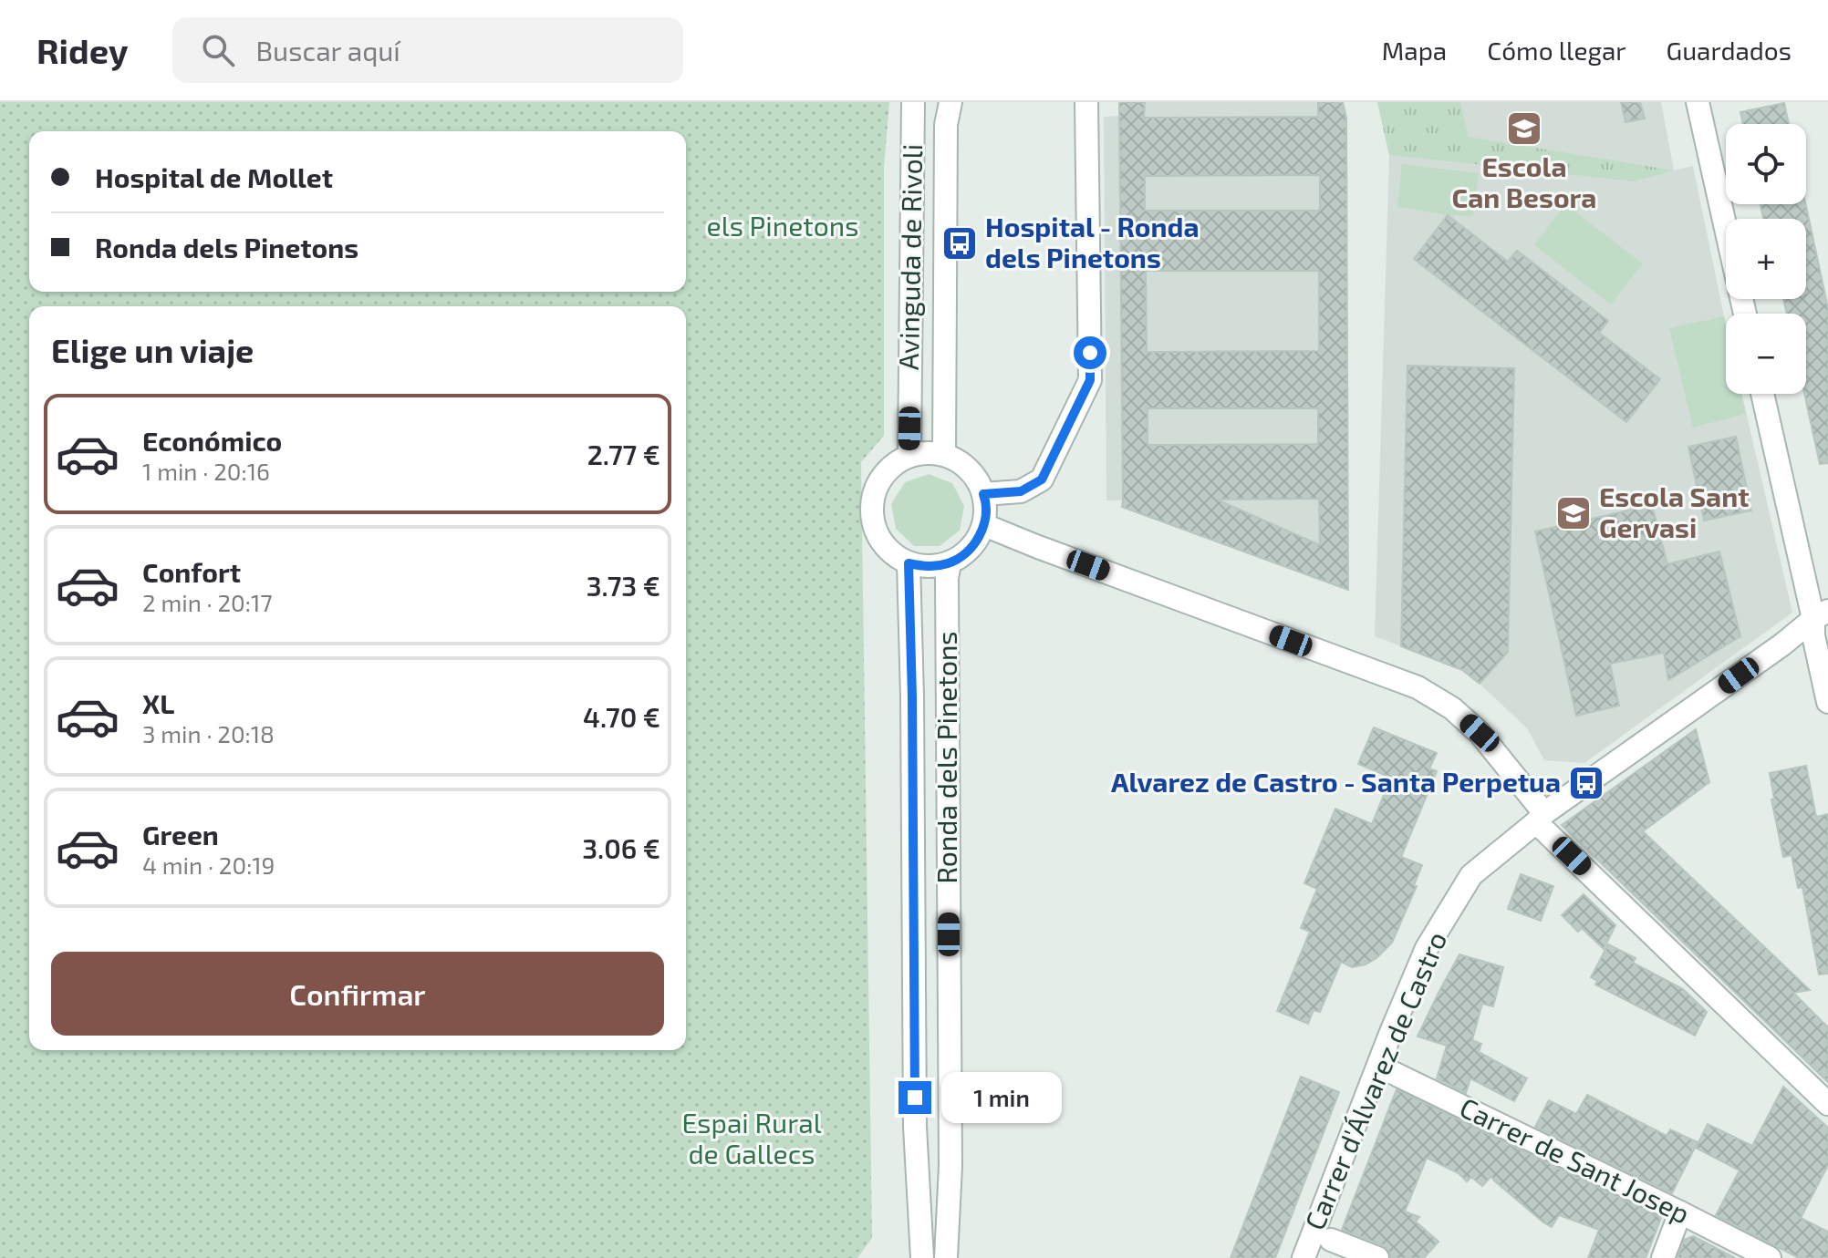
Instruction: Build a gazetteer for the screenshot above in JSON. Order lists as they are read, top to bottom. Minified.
{"streets":{"street":["Avinguda de Rivoli","Ronda dels Pinetons","Carrer d'Álvarez de Castro","Carrer de Sant Josep"]},"crossings":[["Avinguda de Rivoli","Ronda dels Pinetons"],["Carrer d'Álvarez de Castro","Carrer de Sant Josep"]],"parks":["els Pinetons","Espai Rural de Gallecs"],"places":{"school or university":["Escola Can Besora","Escola Sant Gervasi"],"bus stop":["Hospital - Ronda dels Pinetons","Alvarez de Castro - Santa Perpetua"]},"page":{"header":"Ridey","search":"Buscar aquí","nav":["Mapa","Cómo llegar","Guardados"],"map_buttons":["+","−"],"banner":["Hospital de Mollet","Ronda dels Pinetons"],"heading":"Elige un viaje","list":[{"name":"Económico","note":"1 min · 20:16","value":"2.77 €"},{"name":"Confort","note":"2 min · 20:17","value":"3.73 €"},{"name":"XL","note":"3 min · 20:18","value":"4.70 €"},{"name":"Green","note":"4 min · 20:19","value":"3.06 €"}],"buttons":"Confirmar","bubble":"1 min"}}
